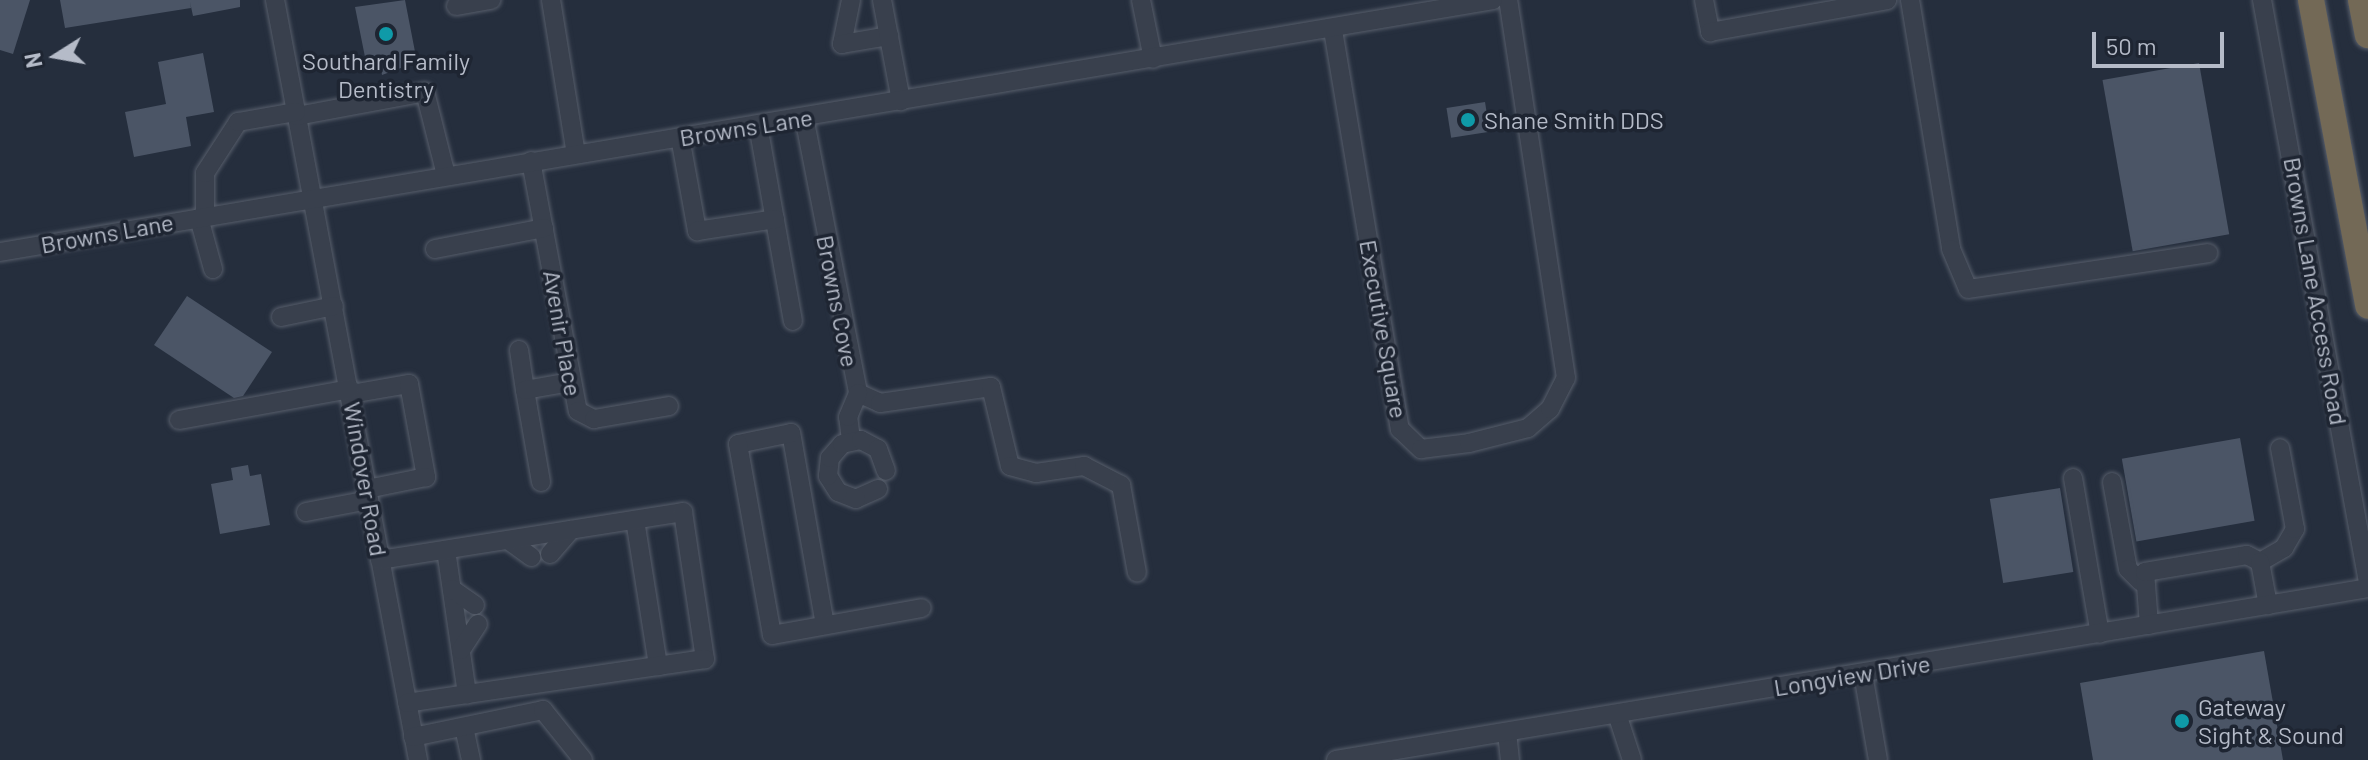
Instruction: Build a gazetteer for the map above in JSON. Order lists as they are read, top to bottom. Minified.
{"streets":{"street":["Browns Lane","Browns Lane Access Road","Browns Cove","Executive Square","Avenir Place","Windover Road","Longview Drive"]},"crossings":[["Browns Lane","Browns Cove"],["Browns Lane","Executive Square"],["Browns Lane","Avenir Place"],["Browns Lane","Windover Road"],["Browns Lane Access Road","Longview Drive"]],"places":["Southard Family Dentistry","Shane Smith DDS","Gateway Sight & Sound"],"scale_bar":"50 m","north":"left"}
